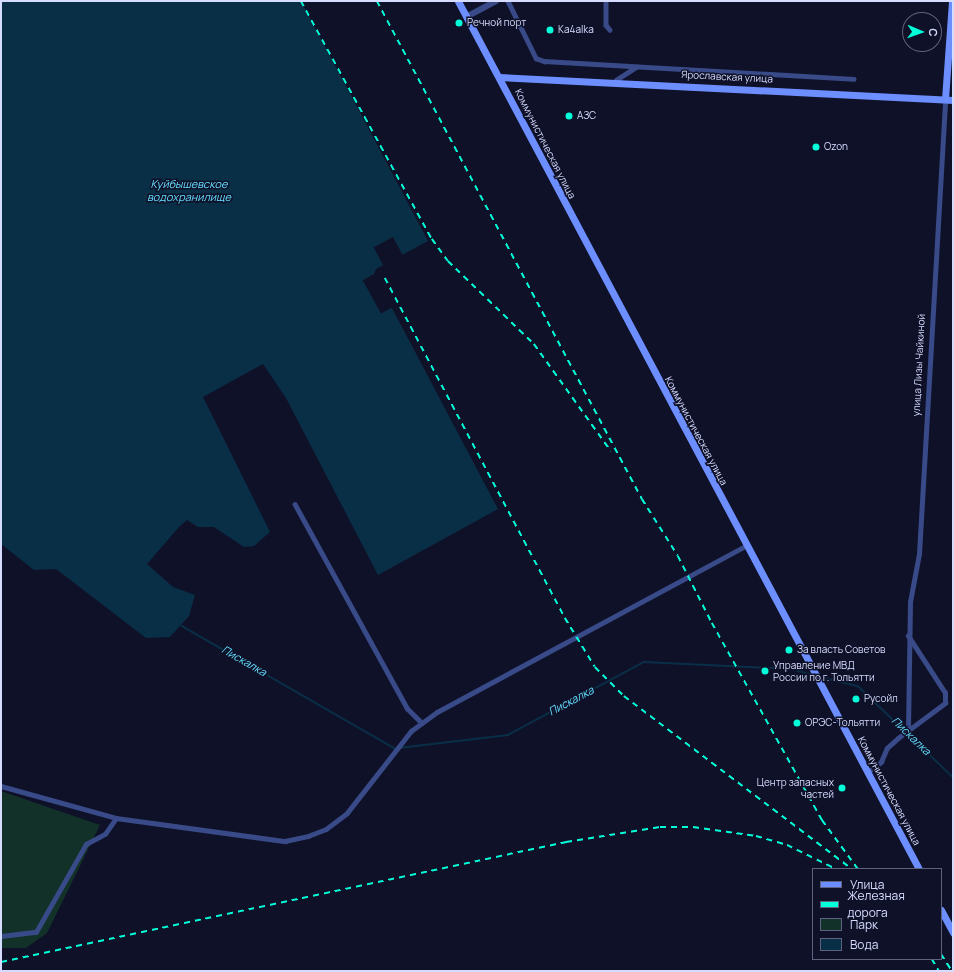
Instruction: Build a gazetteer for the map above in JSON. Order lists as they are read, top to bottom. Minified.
{"streets":{"main road":["Ярославская улица","Коммунистическая улица","улица Лизы Чайкиной"]},"crossings":[["Ярославская улица","Коммунистическая улица"],["Ярославская улица","улица Лизы Чайкиной"]],"water":["Куйбышевское водохранилище","Пискалка"],"places":["Речной порт","Ka4alka","АЗС","Ozon","За власть Советов","Управление МВД России по г. Тольятти","Русойл","ОРЭС-Тольятти","Центр запасных частей"],"legend":["Улица","Железная дорога","Парк","Вода"],"north":"right"}
